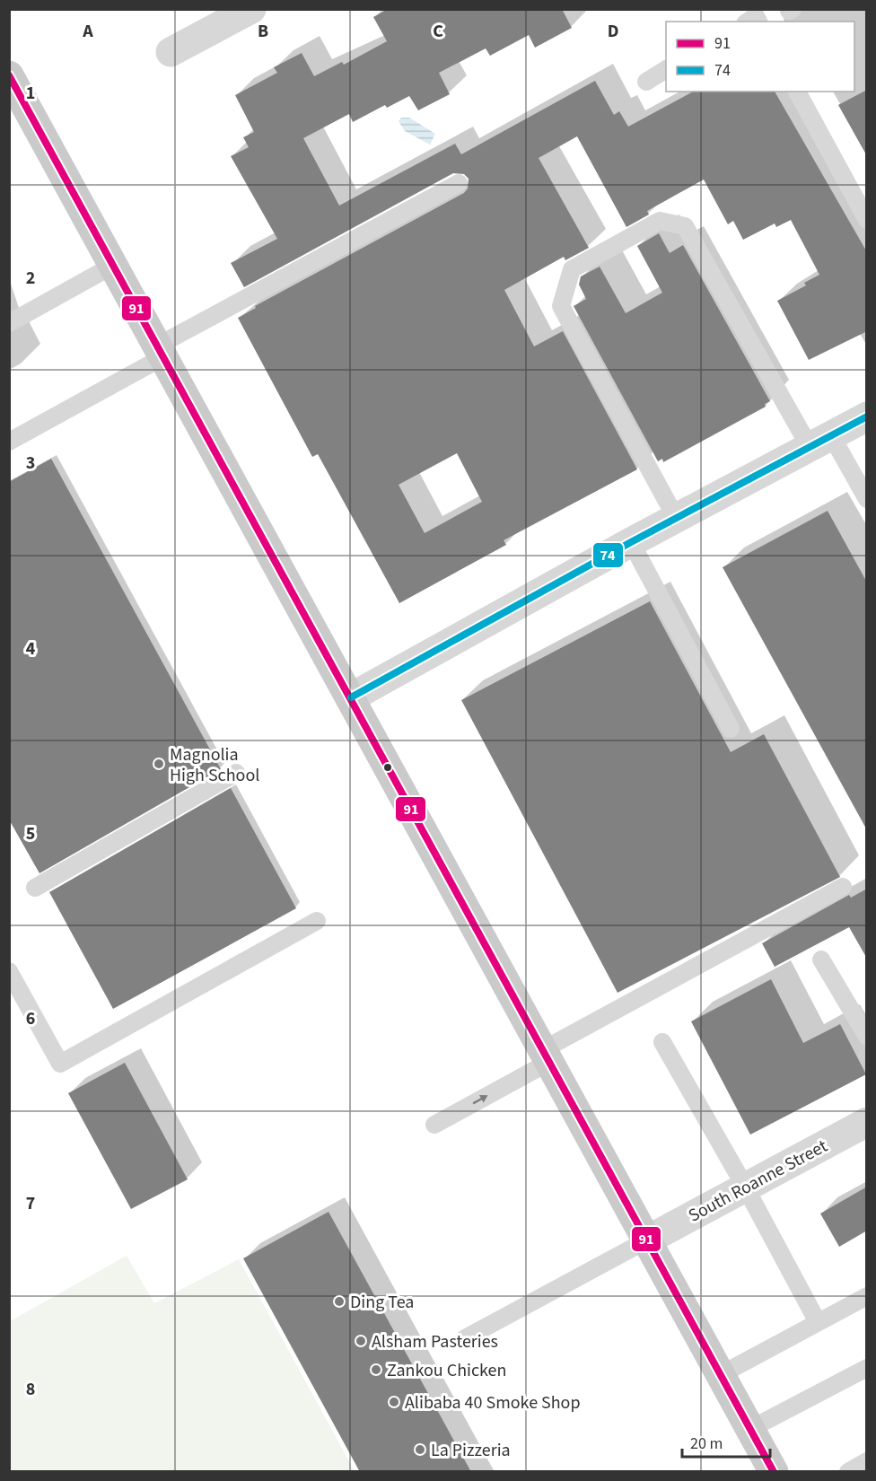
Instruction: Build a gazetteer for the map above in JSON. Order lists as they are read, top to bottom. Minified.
{"streets":{"street":["South Roanne Street"]},"places":["Magnolia High School","Ding Tea","Alsham Pasteries","Zankou Chicken","Alibaba 40 Smoke Shop","La Pizzeria"],"lines":["transit line 91","transit line 74"],"legend":["91","74"],"scale_bar":"20 m","grid":{"columns":["A","B","C","D"],"rows":["1","2","3","4","5","6","7","8"]}}
